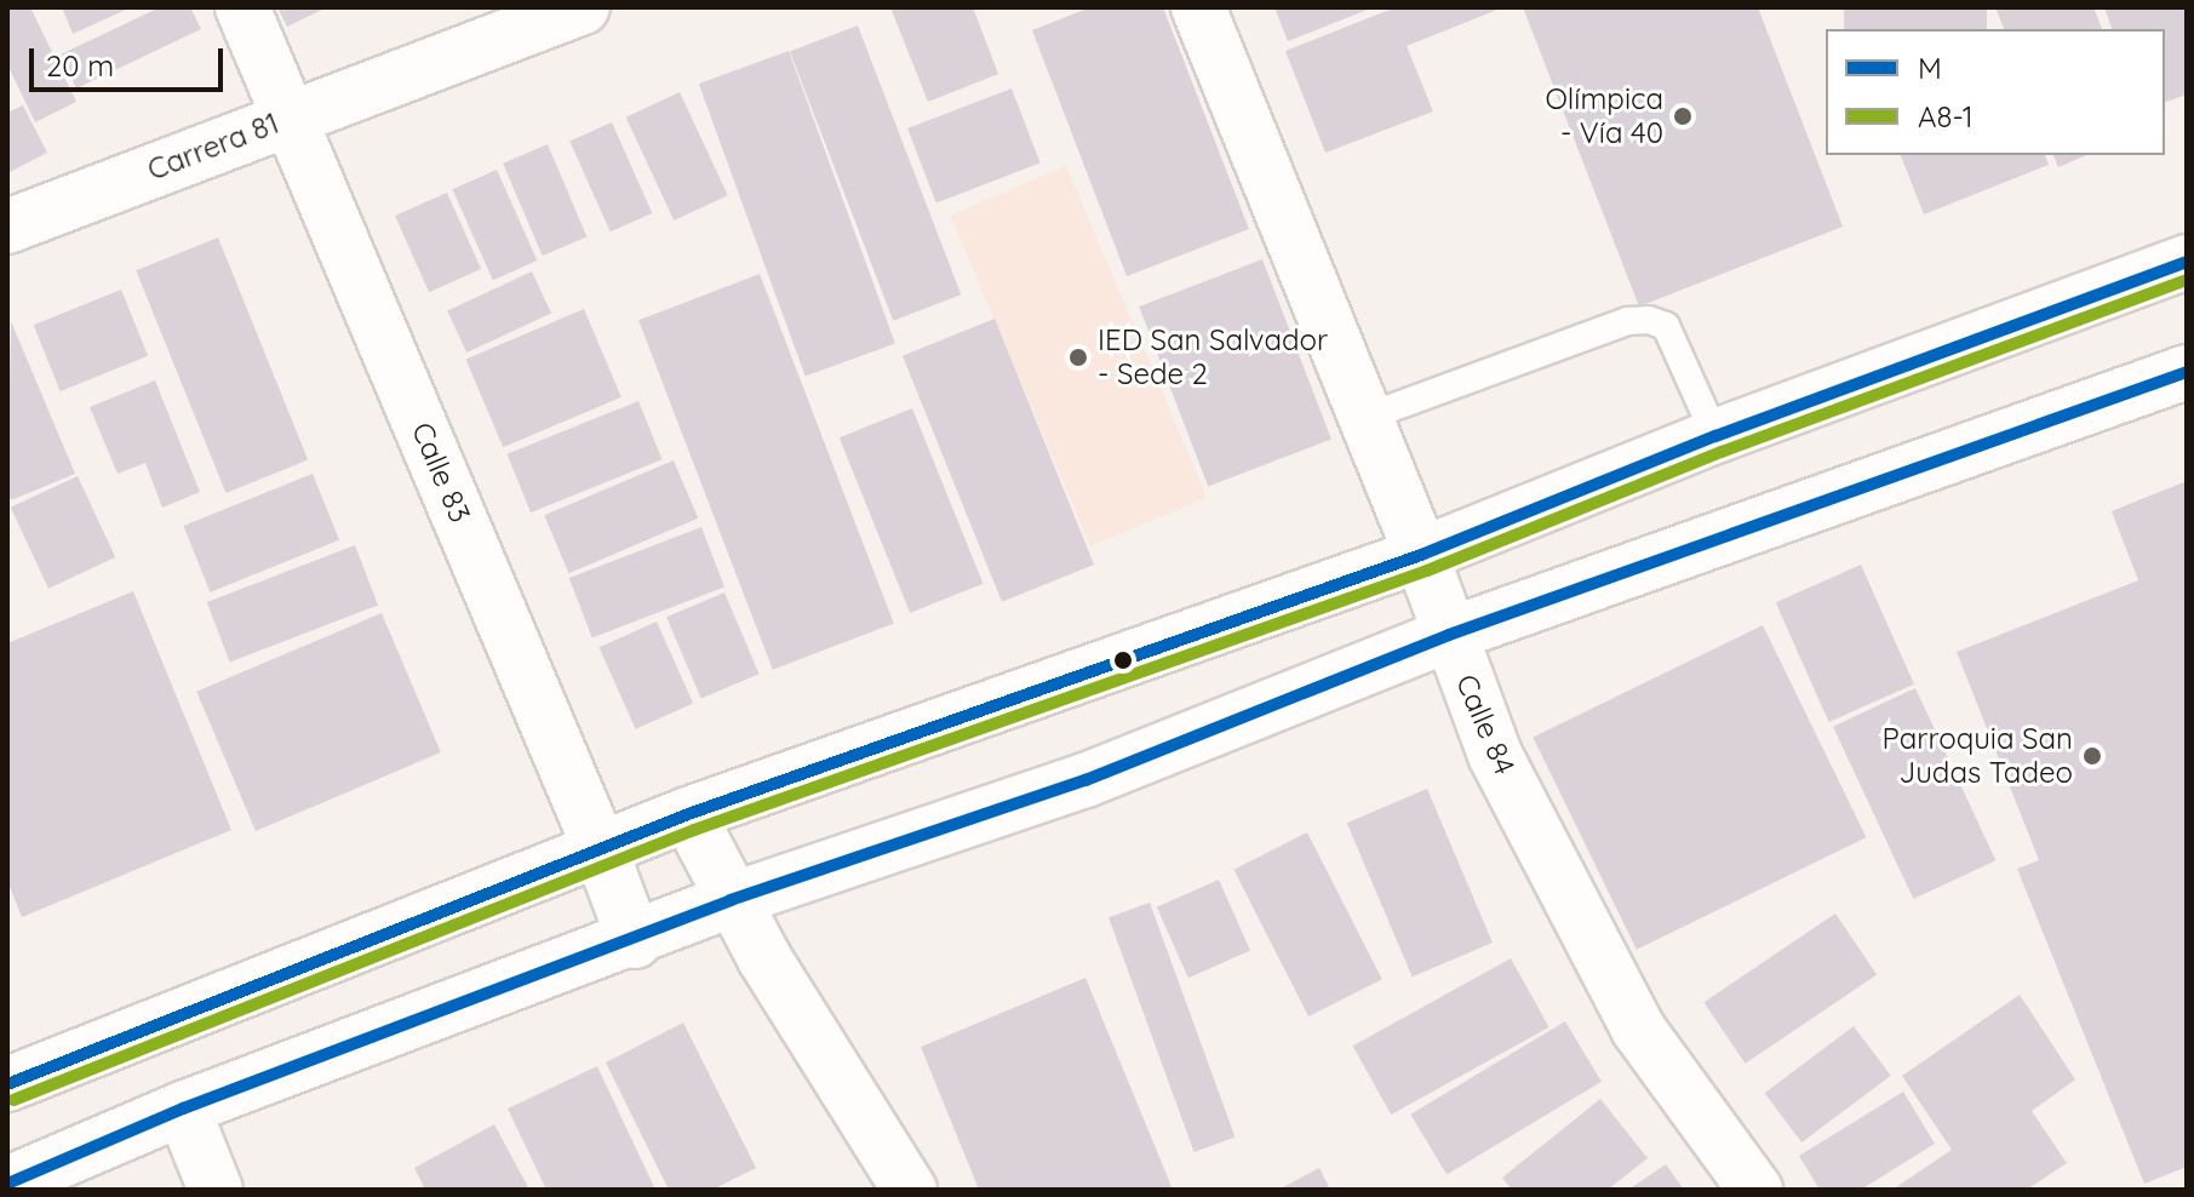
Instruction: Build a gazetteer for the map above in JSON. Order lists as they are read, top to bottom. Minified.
{"streets":{"main road":["Carrera 81","Calle 83","Calle 84"]},"crossings":[["Carrera 81","Calle 83"]],"places":["Olímpica - Vía 40","IED San Salvador - Sede 2","Parroquia San Judas Tadeo"],"lines":["transit line M","transit line A8-1"],"legend":["M","A8-1"],"scale_bar":"20 m"}
